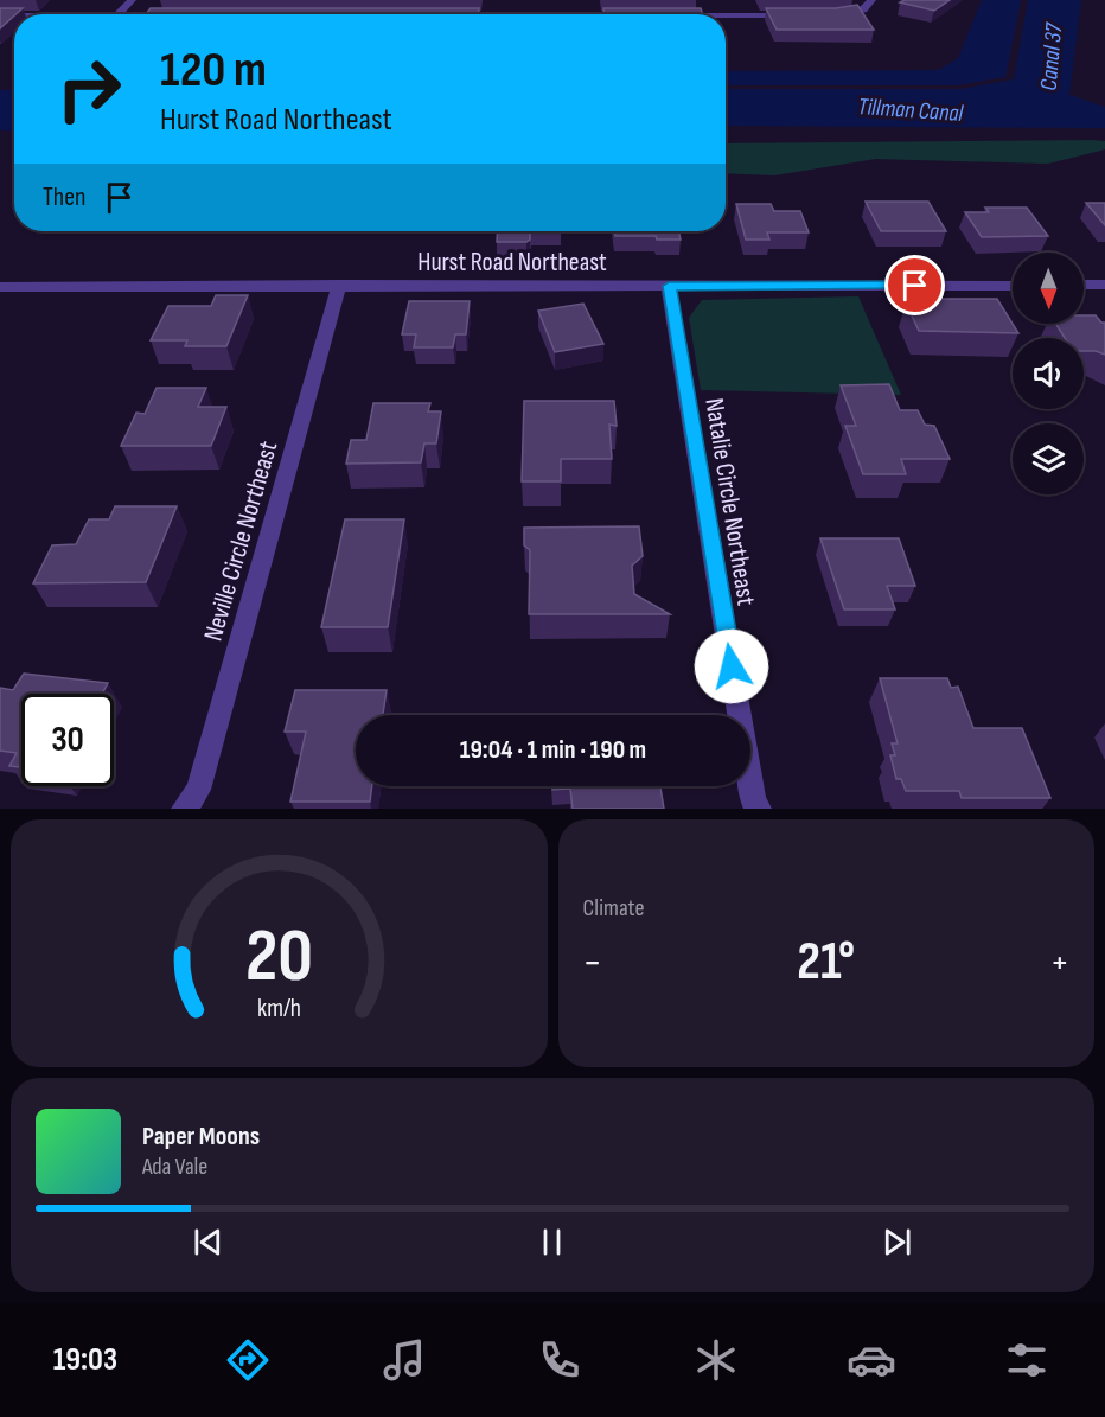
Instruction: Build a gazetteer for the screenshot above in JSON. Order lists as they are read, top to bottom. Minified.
{"streets":{"street":["Hurst Road Northeast","Natalie Circle Northeast","Neville Circle Northeast"]},"crossings":[["Hurst Road Northeast","Natalie Circle Northeast"],["Hurst Road Northeast","Neville Circle Northeast"]],"water":["Canal 37","Tillman Canal"],"north":"bottom","page":{"turn":["120 m","Hurst Road Northeast"],"then":"Then","limit":"30","trip":"19:04 · 1 min · 190 m","tile":"Climate","heat":["−","21°","+"],"song":["Paper Moons","Ada Vale"],"tabs":"19:03","gauge":["20","km/h"]}}
